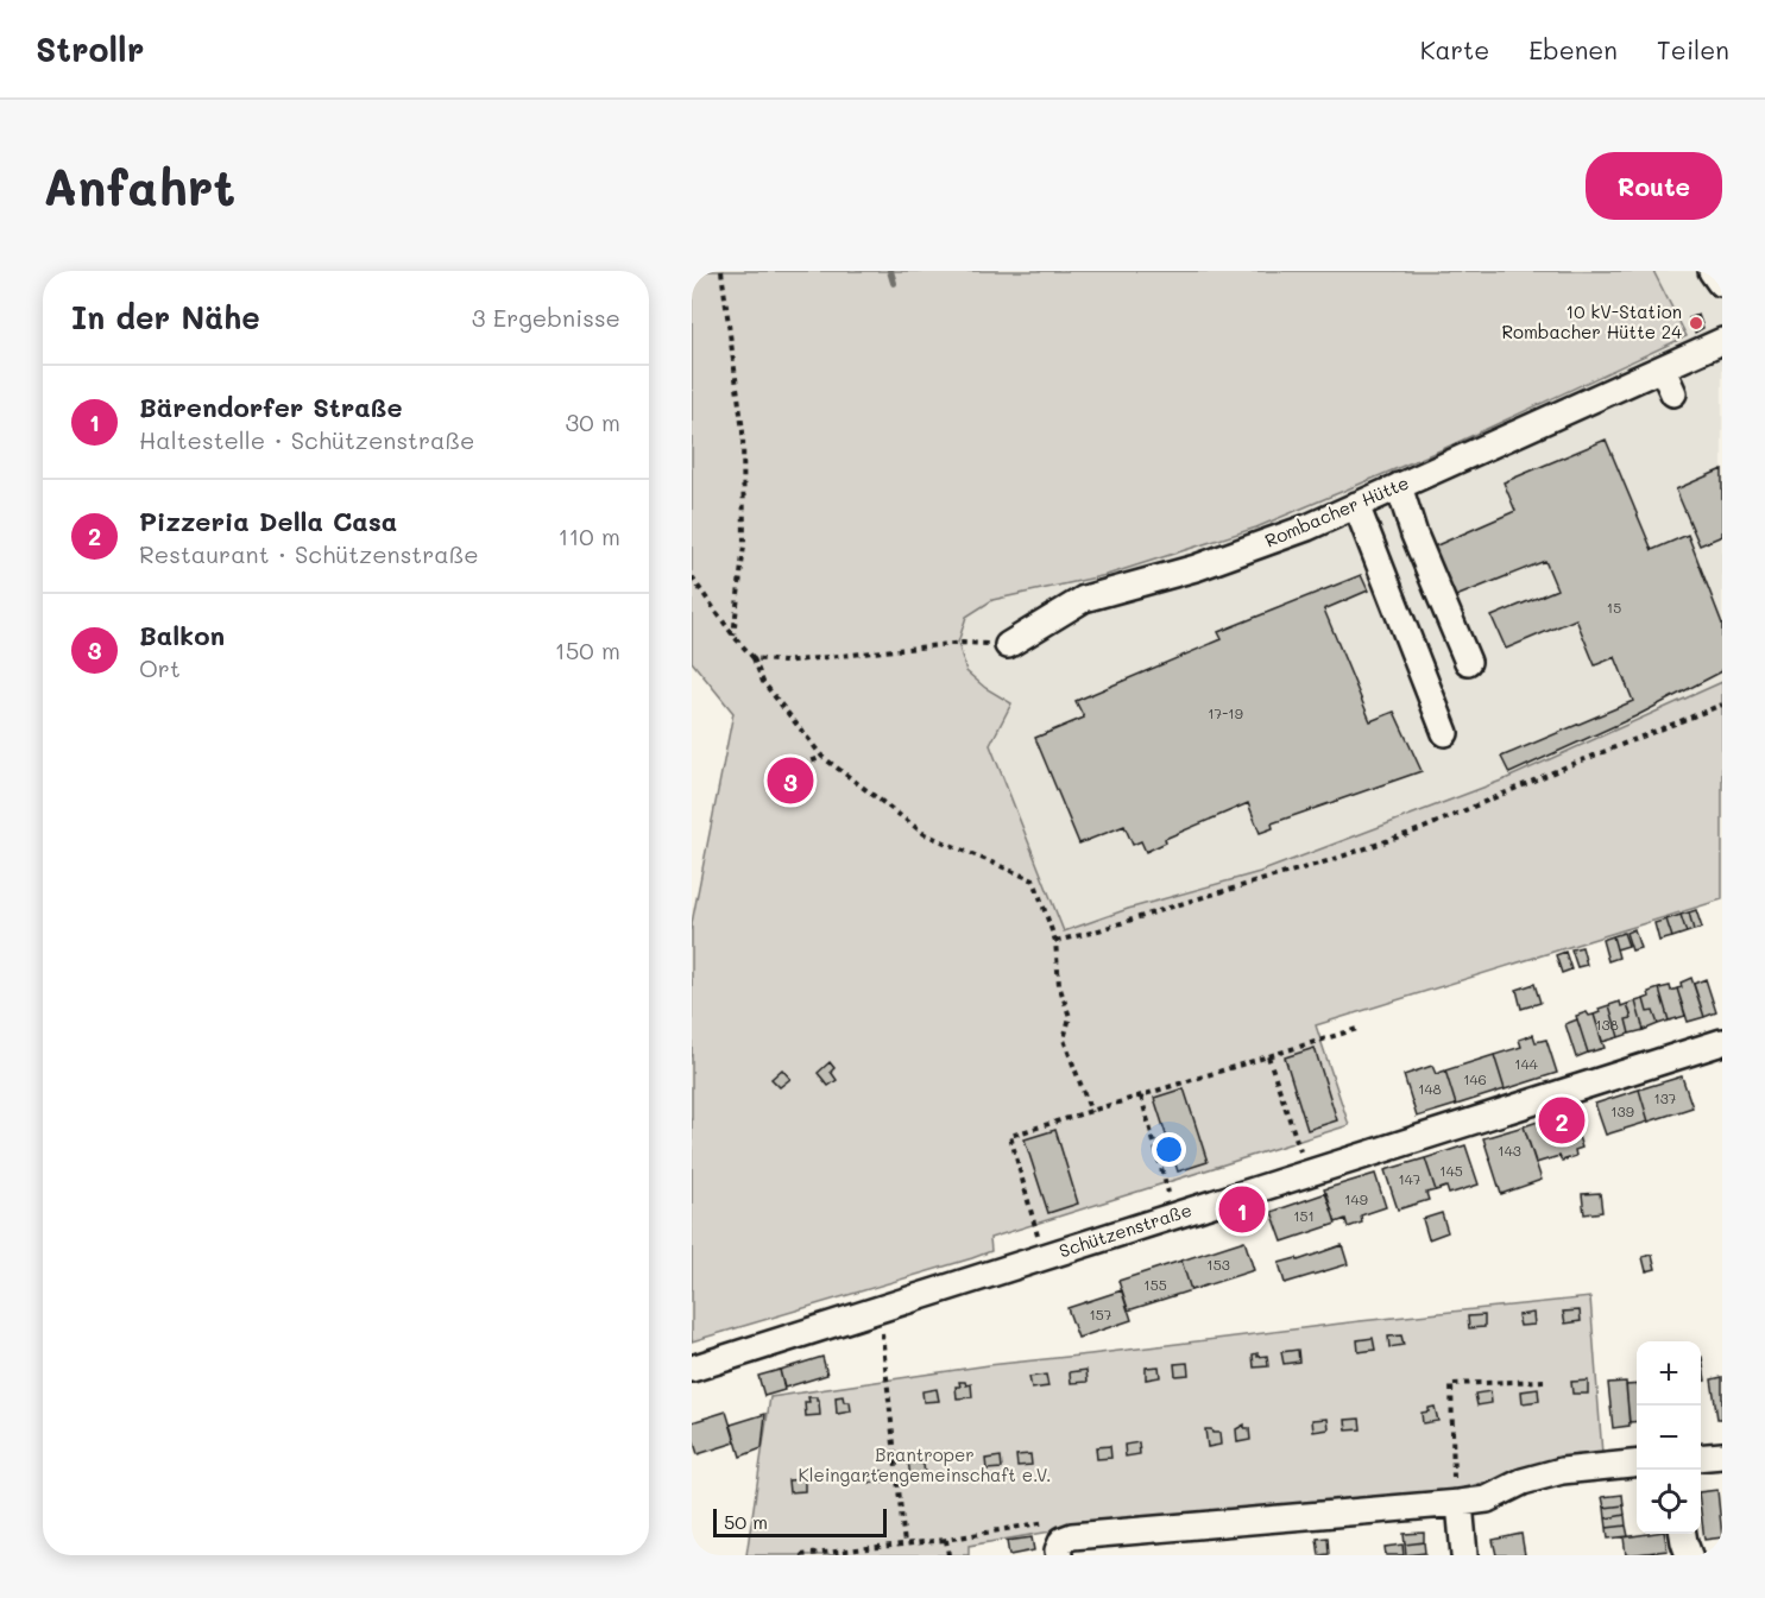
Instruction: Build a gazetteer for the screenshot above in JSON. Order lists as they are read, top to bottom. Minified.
{"streets":{"street":["Rombacher Hütte","Schützenstraße"]},"parks":["Brantroper Kleingartengemeinschaft e.V."],"places":["10 kV-Station Rombacher Hütte 24"],"house_numbers":["15","17-19","138","144","146","148","137","139","143","145","147","149","151","153","155","157"],"scale_bar":"50 m","page":{"header":"Strollr","nav":["Karte","Ebenen","Teilen"],"buttons":"Route","title":"Anfahrt","heading":["In der Nähe","3 Ergebnisse"],"list":[{"mark":"1","name":"Bärendorfer Straße","note":"Haltestelle · Schützenstraße","value":"30 m"},{"mark":"2","name":"Pizzeria Della Casa","note":"Restaurant · Schützenstraße","value":"110 m"},{"mark":"3","name":"Balkon","note":"Ort","value":"150 m"}],"pins":["3","2","1"],"map_buttons":["+","−"],"scale":"50 m"}}
